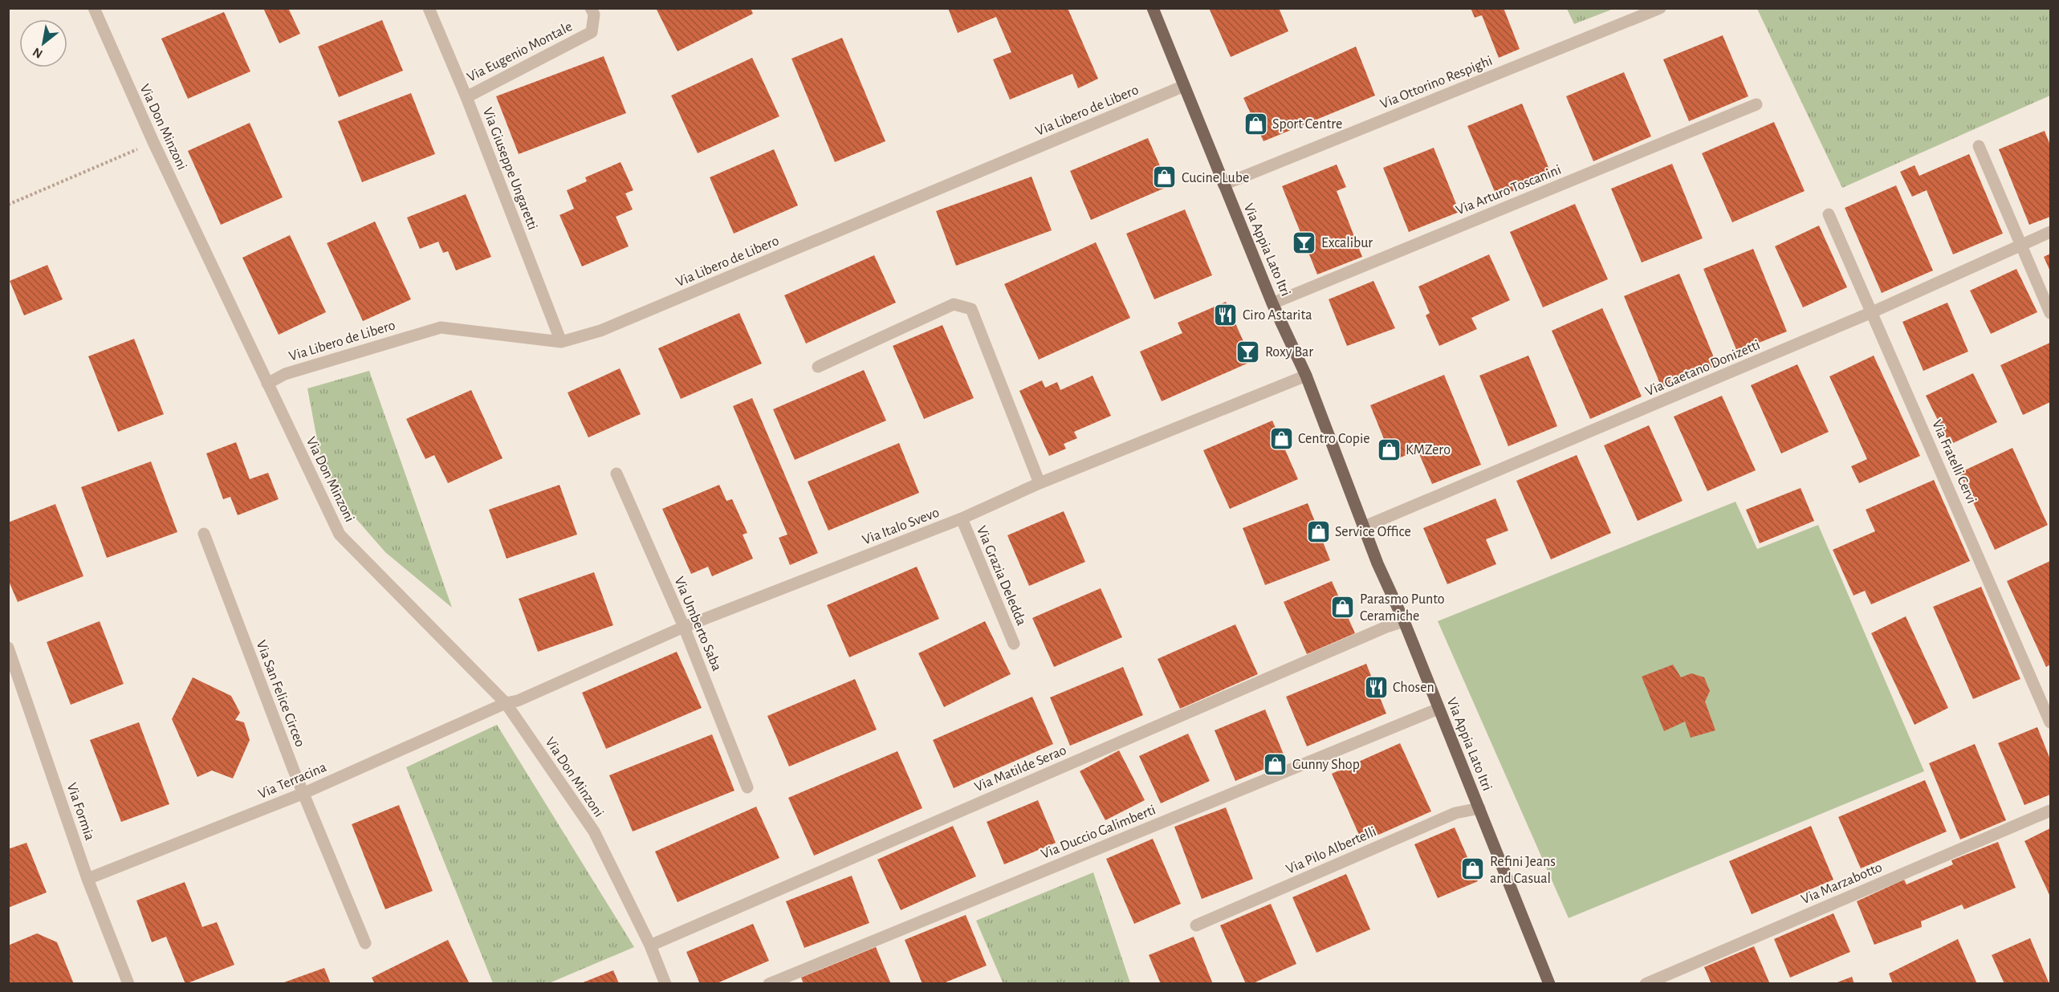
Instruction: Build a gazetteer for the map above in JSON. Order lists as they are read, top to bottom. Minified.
{"streets":{"main road":["Via Appia Lato Itri"],"street":["Via Eugenio Montale","Via Ottorino Respighi","Via Libero de Libero","Via Don Minzoni","Via Giuseppe Ungaretti","Via Arturo Toscanini","Via Gaetano Donizetti","Via Fratelli Cervi","Via Italo Svevo","Via Grazia Deledda","Via Umberto Saba","Via San Felice Circeo","Via Matilde Serao","Via Terracina","Via Formia","Via Duccio Galimberti","Via Pilo Albertelli","Via Marzabotto"]},"crossings":[["Via Eugenio Montale","Via Giuseppe Ungaretti"],["Via Ottorino Respighi","Via Appia Lato Itri"],["Via Libero de Libero","Via Don Minzoni"],["Via Libero de Libero","Via Giuseppe Ungaretti"],["Via Libero de Libero","Via Appia Lato Itri"],["Via Don Minzoni","Via Italo Svevo"],["Via Don Minzoni","Via Matilde Serao"],["Via Don Minzoni","Via Terracina"],["Via Arturo Toscanini","Via Appia Lato Itri"],["Via Appia Lato Itri","Via Gaetano Donizetti"],["Via Appia Lato Itri","Via Italo Svevo"],["Via Appia Lato Itri","Via Matilde Serao"],["Via Appia Lato Itri","Via Duccio Galimberti"],["Via Appia Lato Itri","Via Pilo Albertelli"],["Via Gaetano Donizetti","Via Fratelli Cervi"],["Via Italo Svevo","Via Grazia Deledda"],["Via Italo Svevo","Via Umberto Saba"],["Via Italo Svevo","Via Terracina"],["Via San Felice Circeo","Via Terracina"],["Via Terracina","Via Formia"]],"places":{"shop":["Sport Centre","Cucine Lube","Centro Copie","KMZero","Service Office","Parasmo Punto Ceramiche","Gunny Shop","Refini Jeans and Casual"],"bar":["Excalibur","Roxy Bar"],"restaurant":["Ciro Astarita","Chosen"]},"north":"bottom left"}
